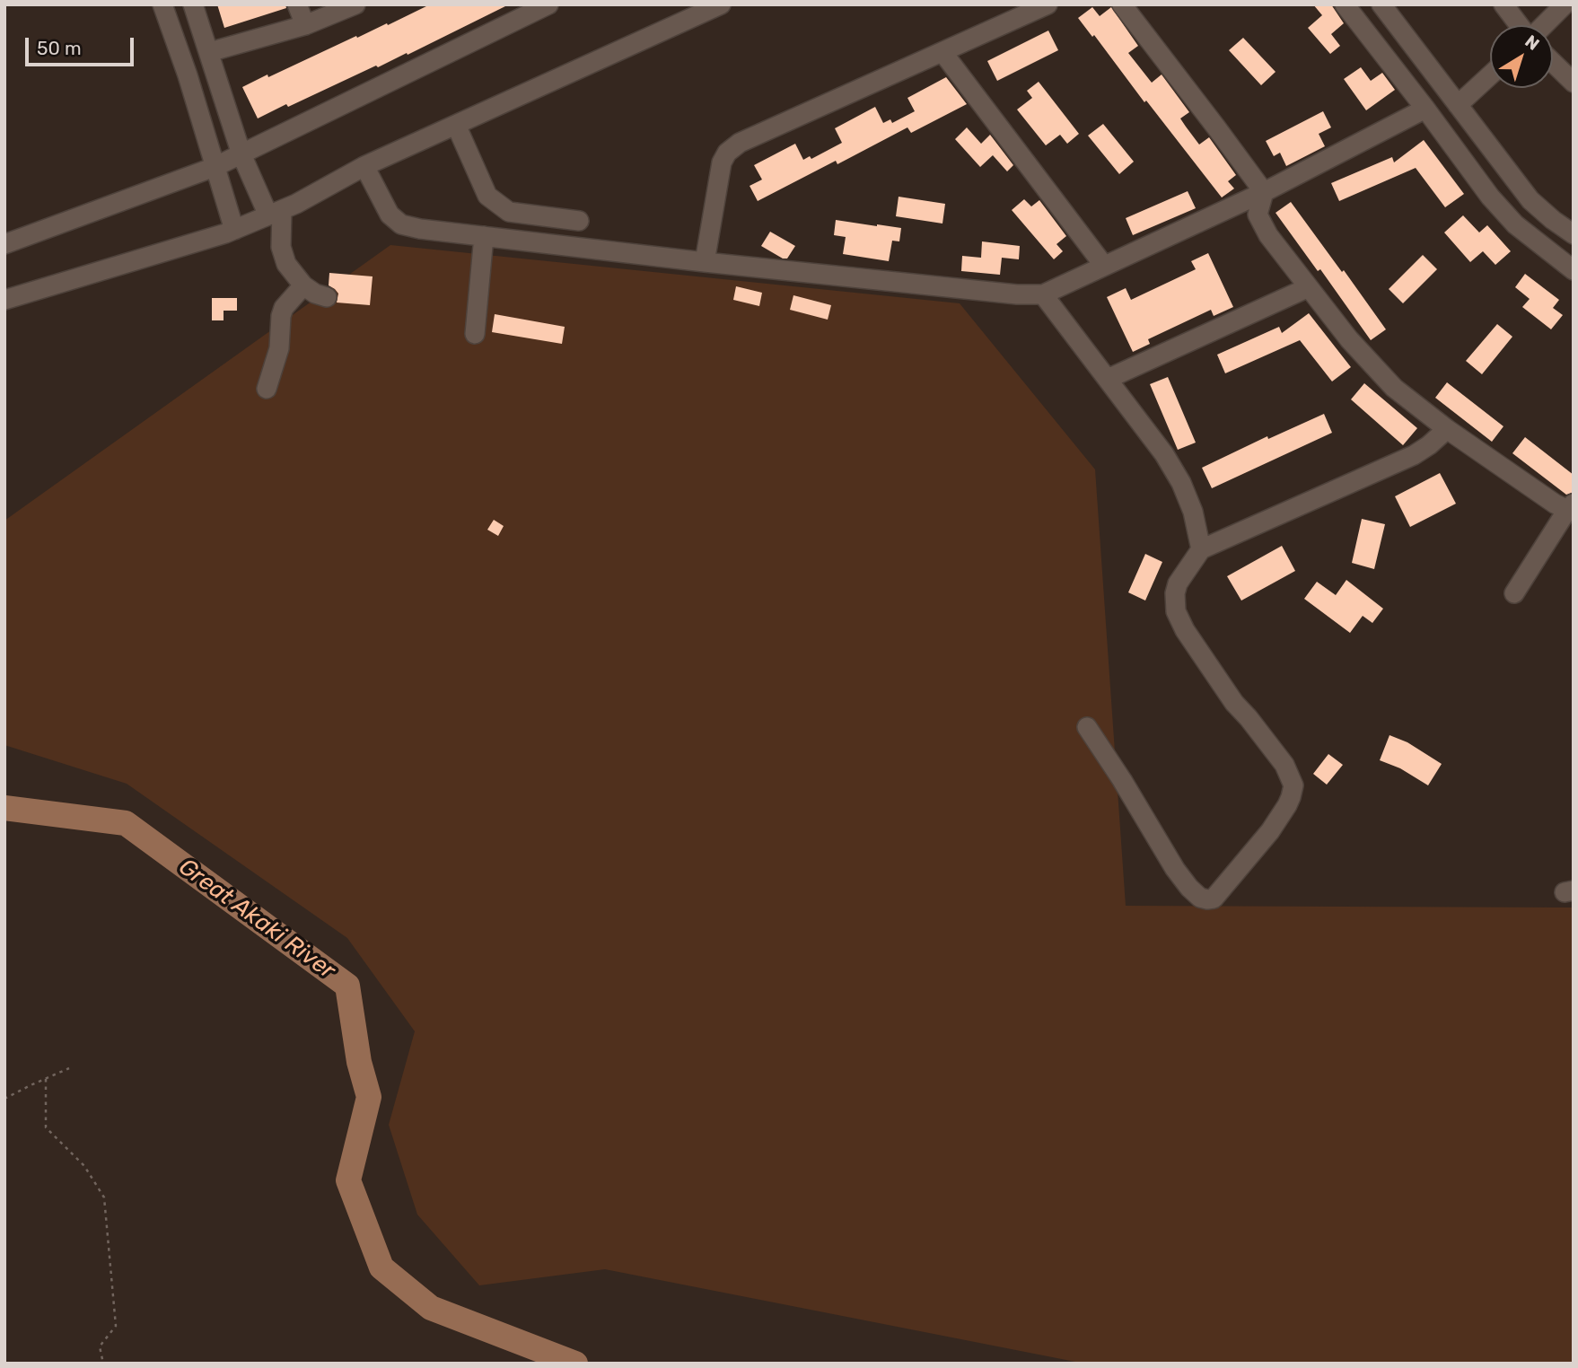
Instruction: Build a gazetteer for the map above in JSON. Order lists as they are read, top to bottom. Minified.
{"water":["Great Akaki River"],"scale_bar":"50 m","north":"top right"}
